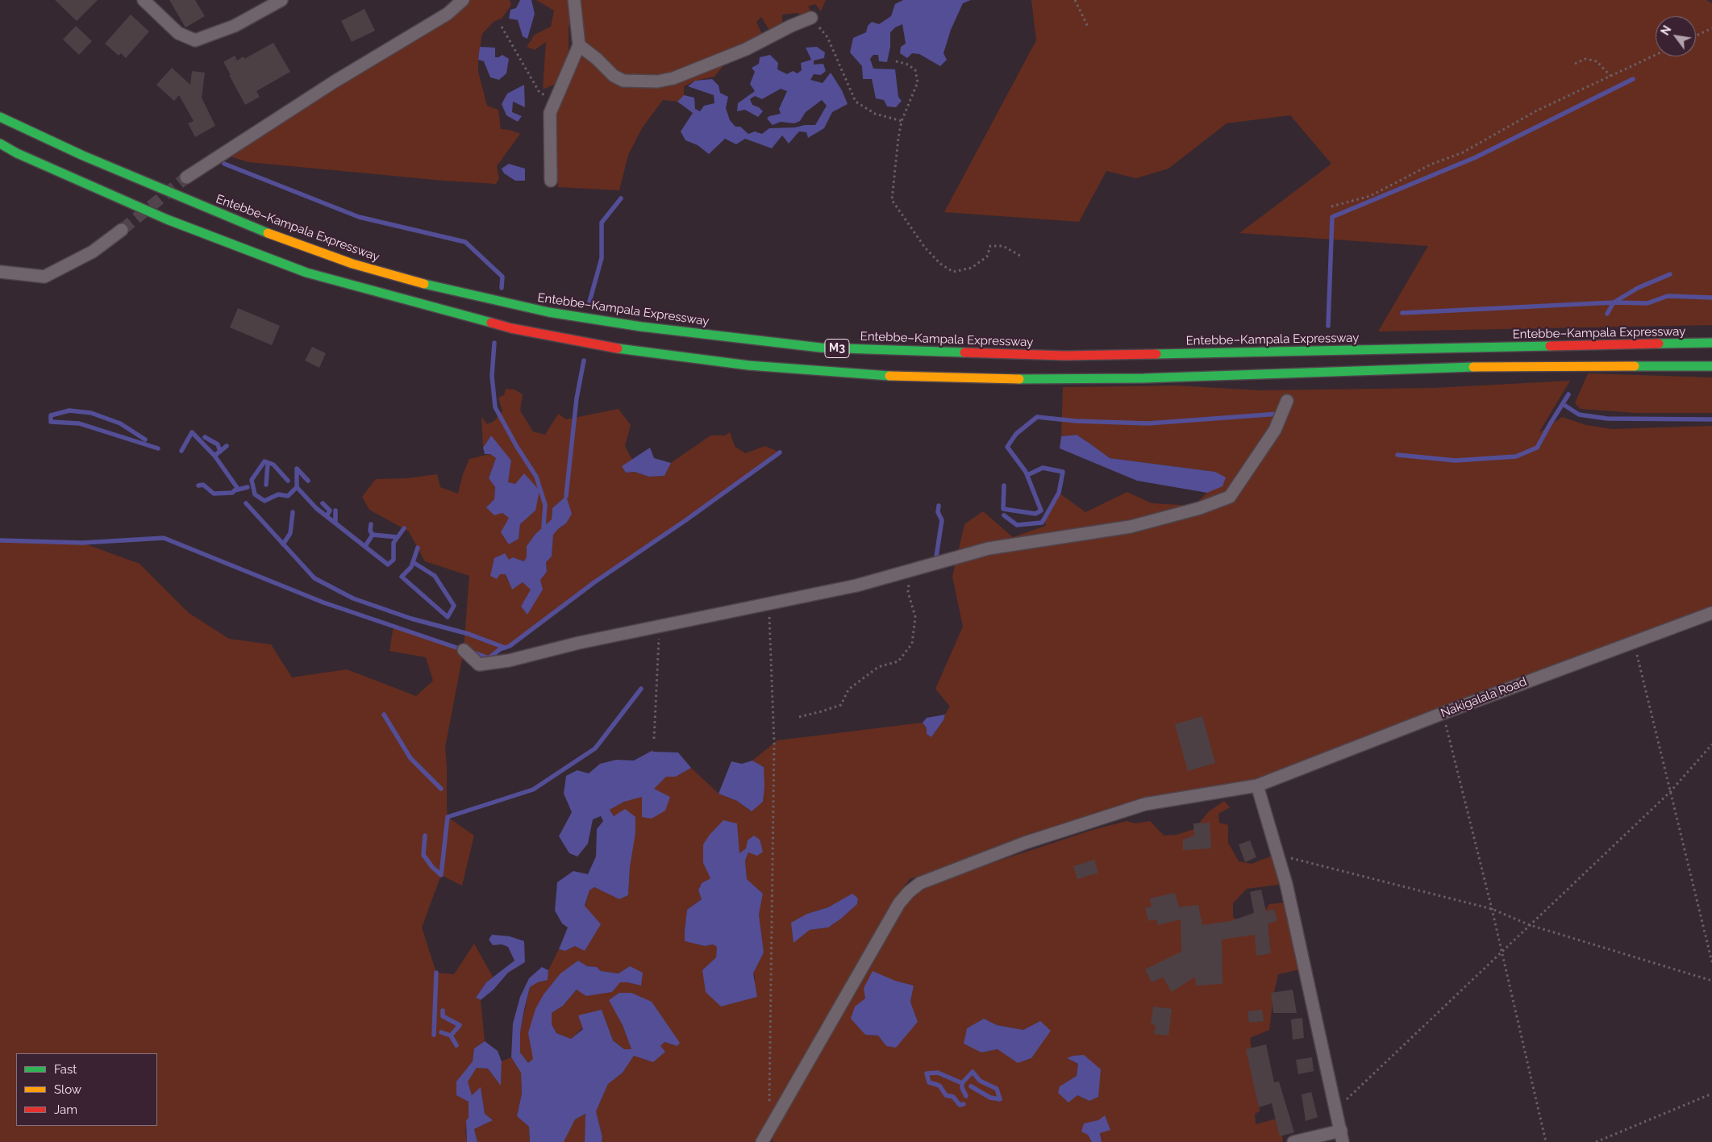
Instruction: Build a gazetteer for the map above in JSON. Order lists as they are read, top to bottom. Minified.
{"streets":{"highway":["Entebbe–Kampala Expressway","M3"],"street":["Nakigalala Road"]},"legend":["Fast","Slow","Jam"],"north":"top left"}
